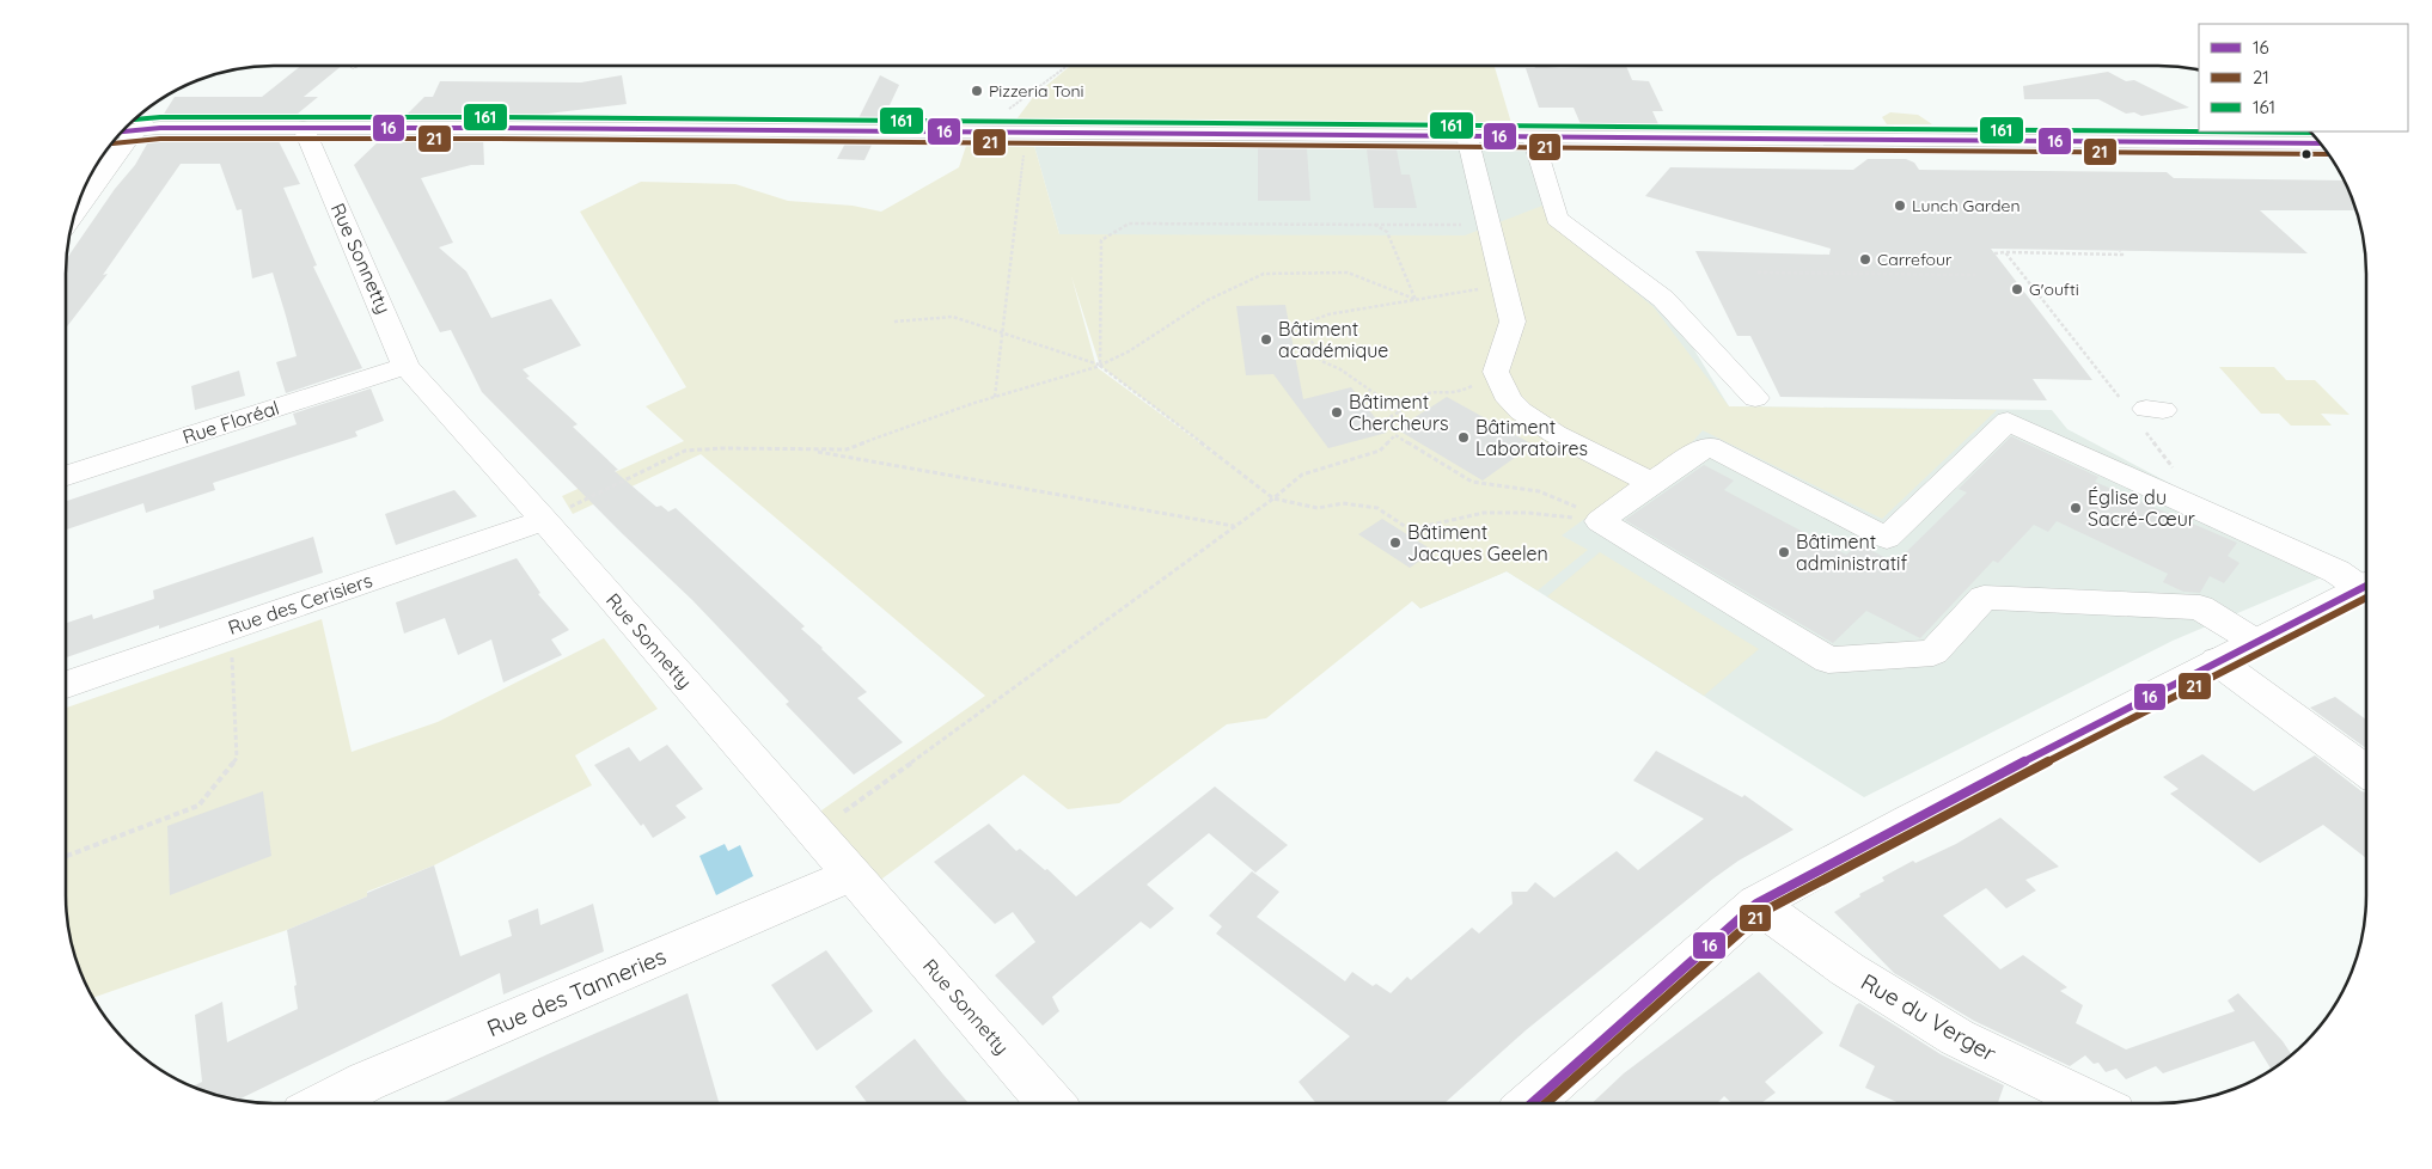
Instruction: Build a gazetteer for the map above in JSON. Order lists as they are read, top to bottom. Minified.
{"streets":{"main road":["Rue Sonnetty","Rue Floréal","Rue des Cerisiers","Rue des Tanneries","Rue du Verger"]},"crossings":[["Rue Sonnetty","Rue Floréal"],["Rue Sonnetty","Rue des Cerisiers"],["Rue Sonnetty","Rue des Tanneries"]],"places":["Pizzeria Toni","Lunch Garden","Carrefour","G'oufti","Bâtiment académique","Bâtiment Chercheurs","Bâtiment Laboratoires","Église du Sacré-Cœur","Bâtiment Jacques Geelen","Bâtiment administratif"],"lines":["transit line 161","transit line 16","transit line 21"],"legend":["16","21","161"]}
